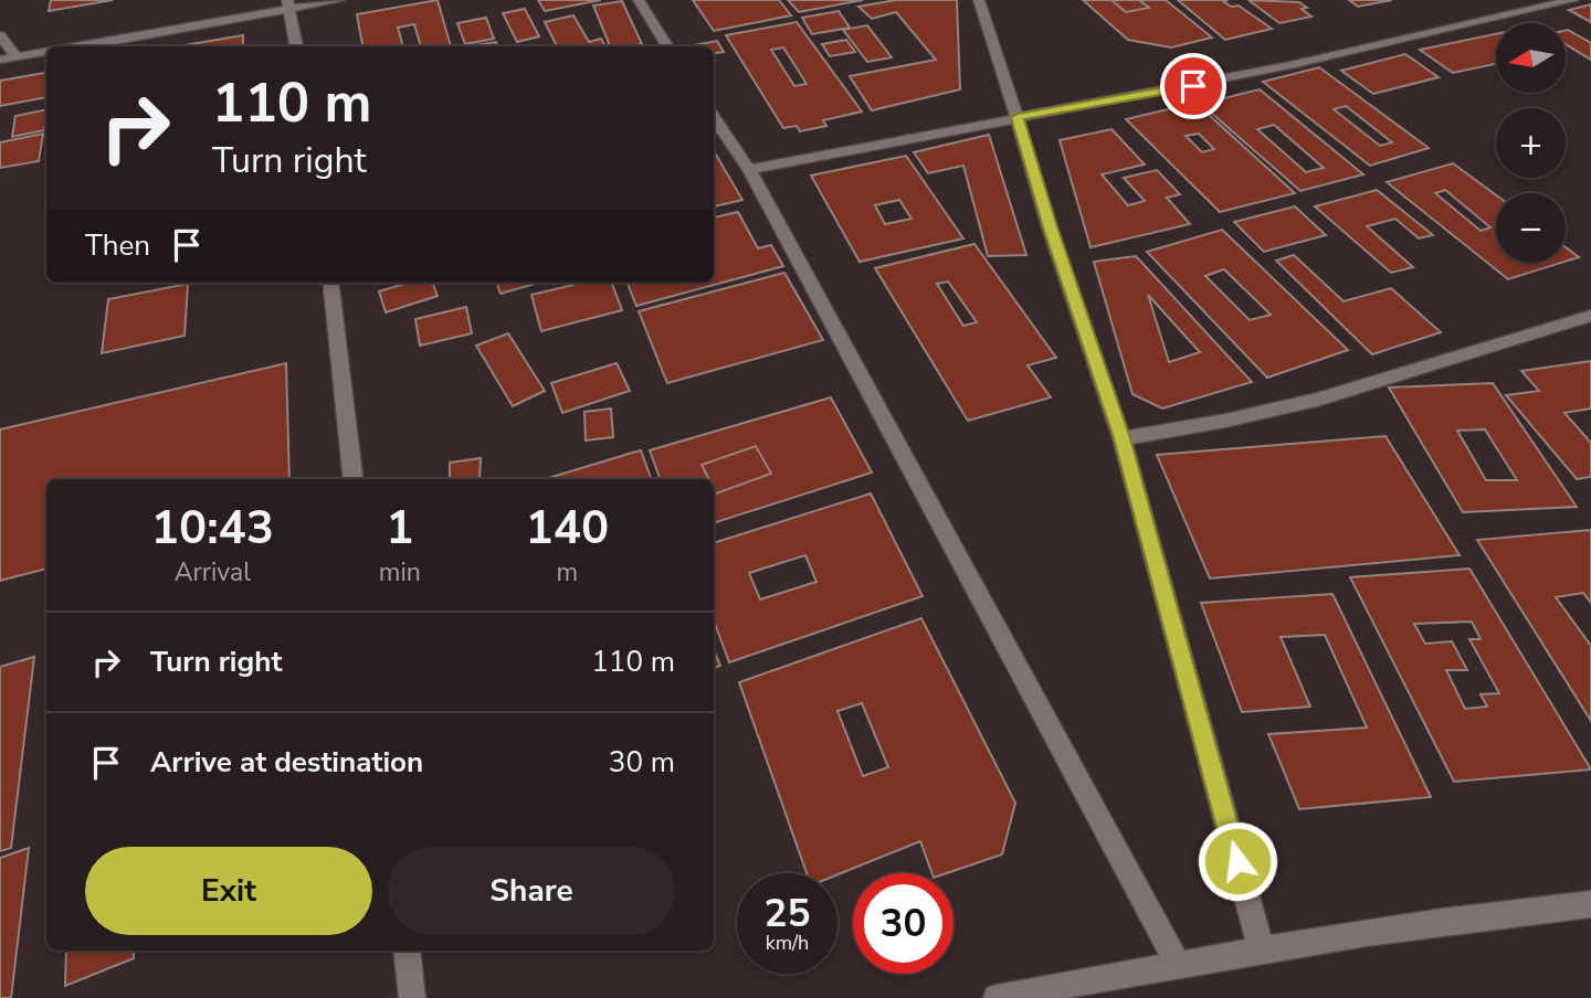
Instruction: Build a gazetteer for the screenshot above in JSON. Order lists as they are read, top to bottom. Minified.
{"north":"left","page":{"map_buttons":["+","−"],"turn":["110 m","Turn right"],"then":"Then","eta":["10:43","Arrival","1","min","140","m"],"list":[{"name":"Turn right","value":"110 m"},{"name":"Arrive at destination","value":"30 m"}],"buttons":["Exit","Share"],"speed":"25 km/h","limit":"30"}}
